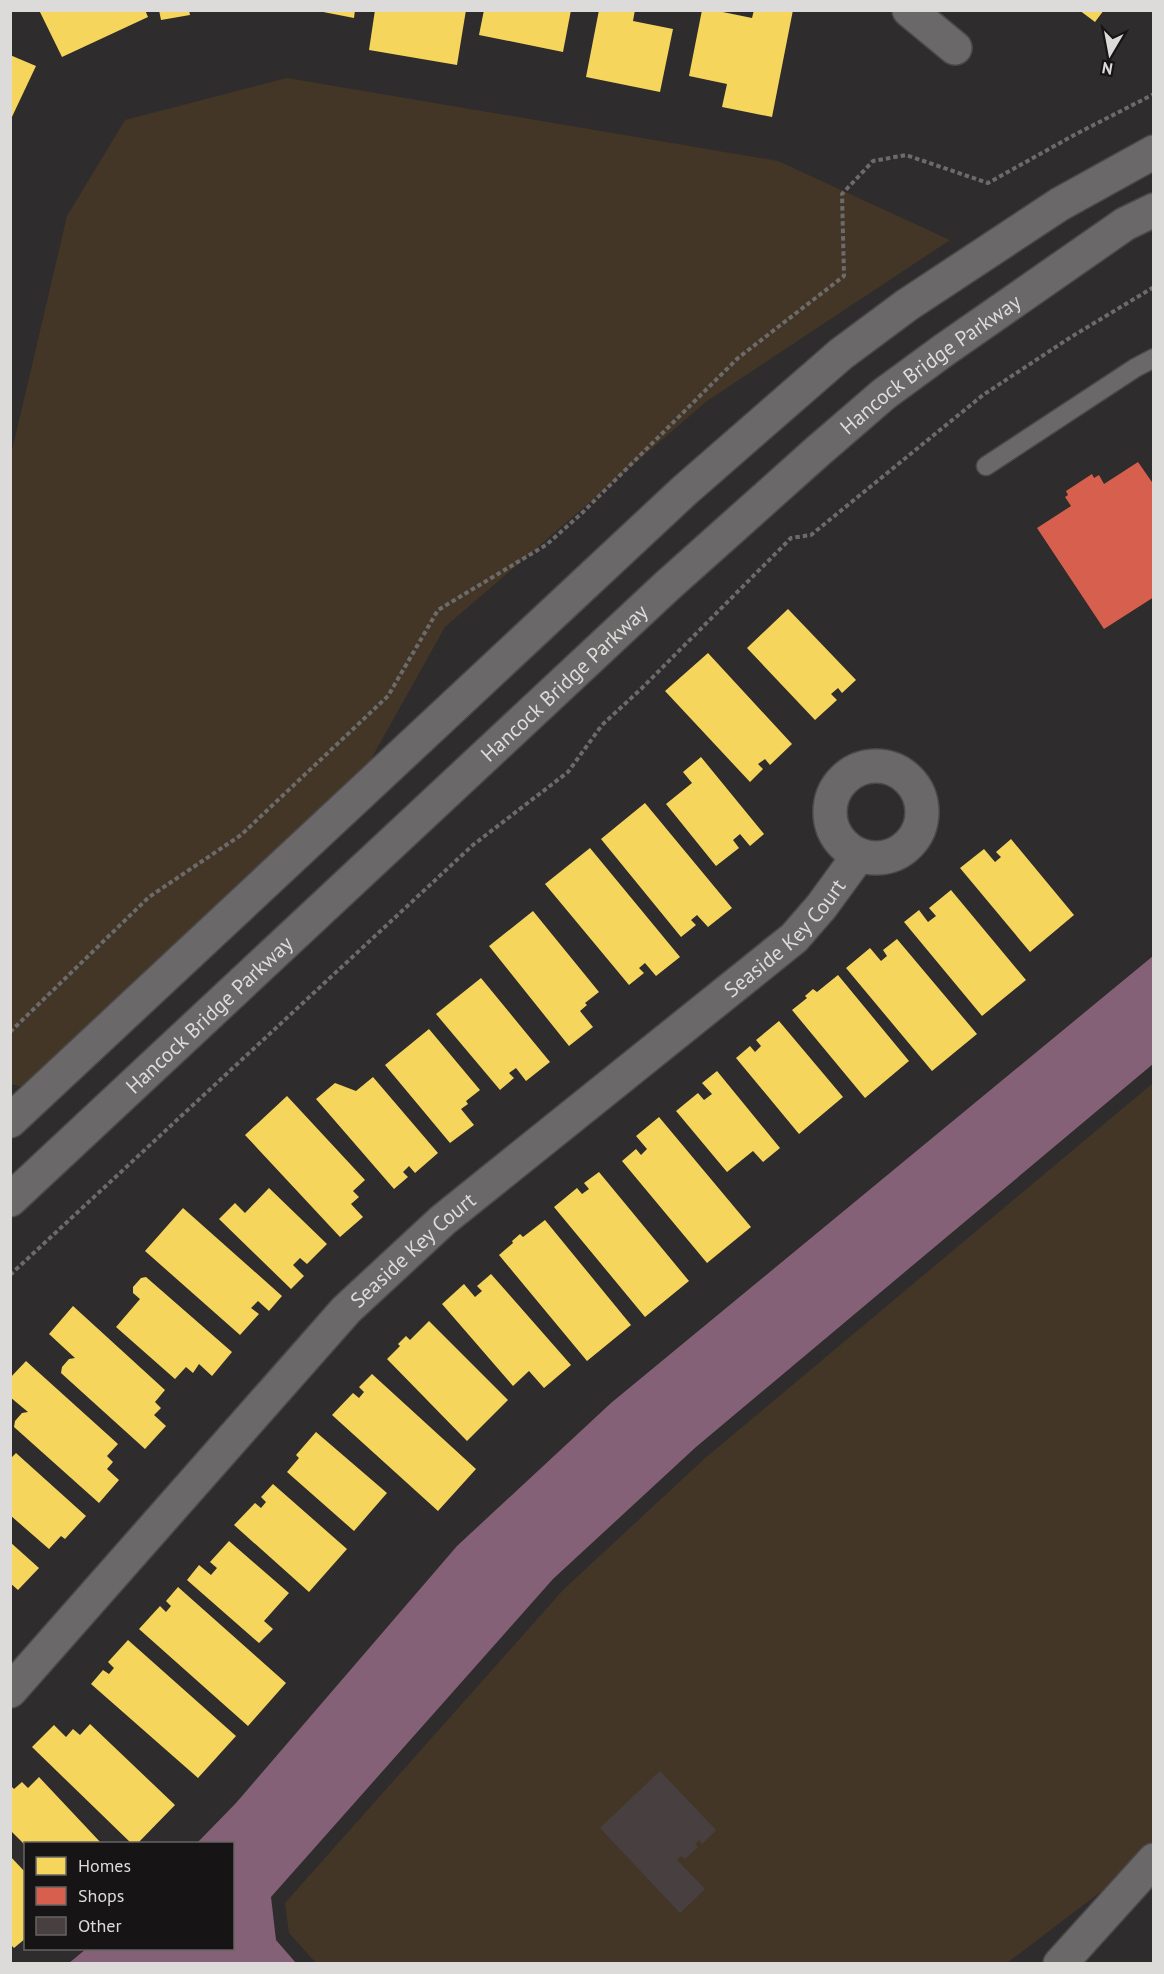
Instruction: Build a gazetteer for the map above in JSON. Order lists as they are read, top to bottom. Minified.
{"streets":{"main road":["Hancock Bridge Parkway","Seaside Key Court"]},"legend":["Homes","Shops","Other"],"north":"bottom"}
